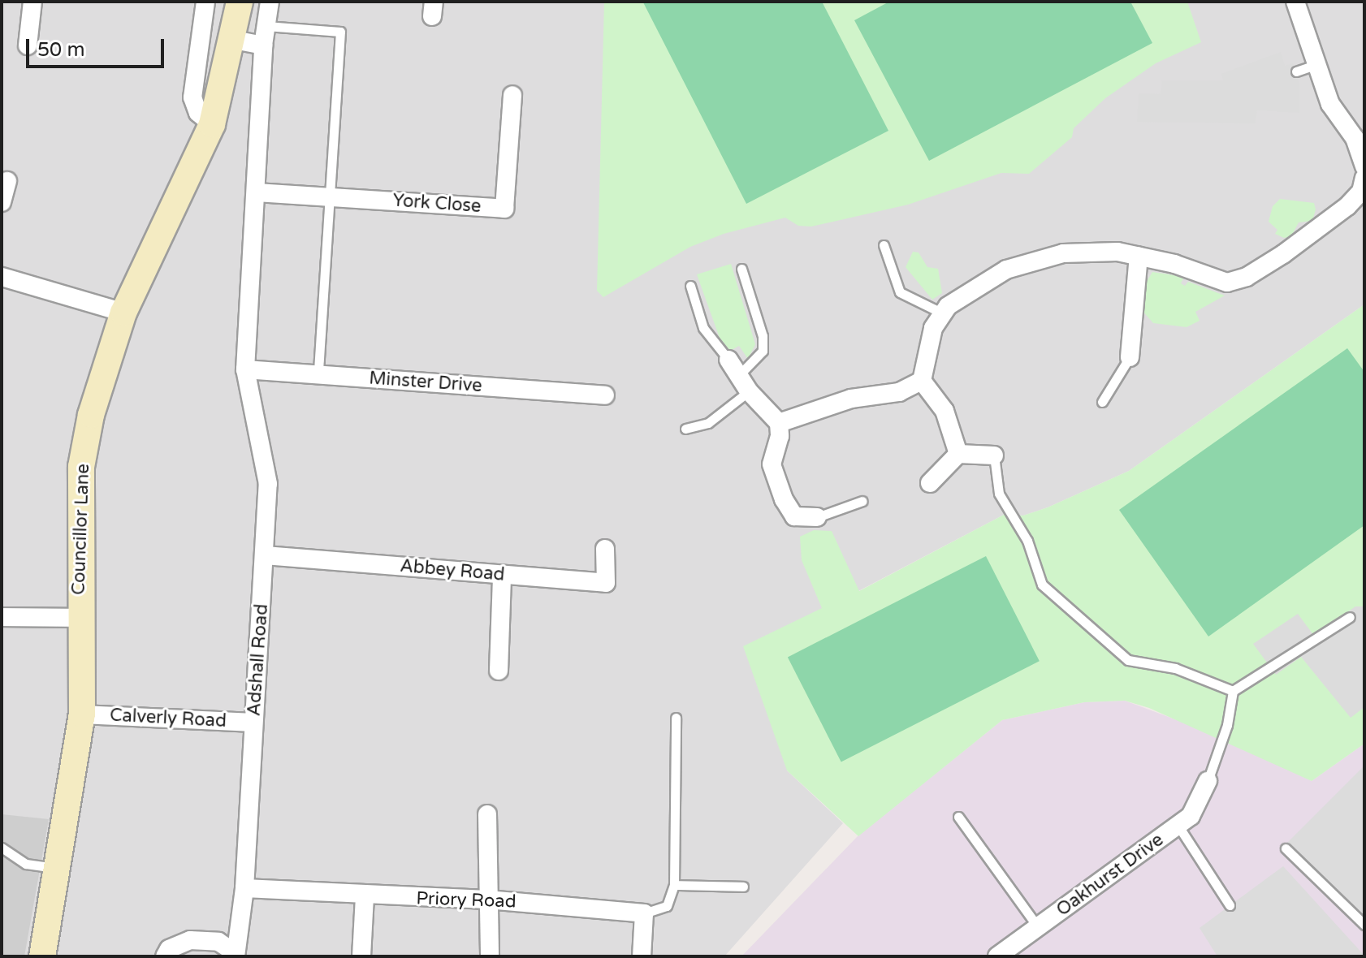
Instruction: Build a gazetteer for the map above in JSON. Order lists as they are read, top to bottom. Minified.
{"streets":{"street":["York Close","Minster Drive","Councillor Lane","Abbey Road","Adshall Road","Calverly Road","Oakhurst Drive","Priory Road"]},"crossings":[["Minster Drive","Adshall Road"],["Councillor Lane","Calverly Road"],["Abbey Road","Adshall Road"],["Adshall Road","Calverly Road"],["Adshall Road","Priory Road"]],"scale_bar":"50 m"}
